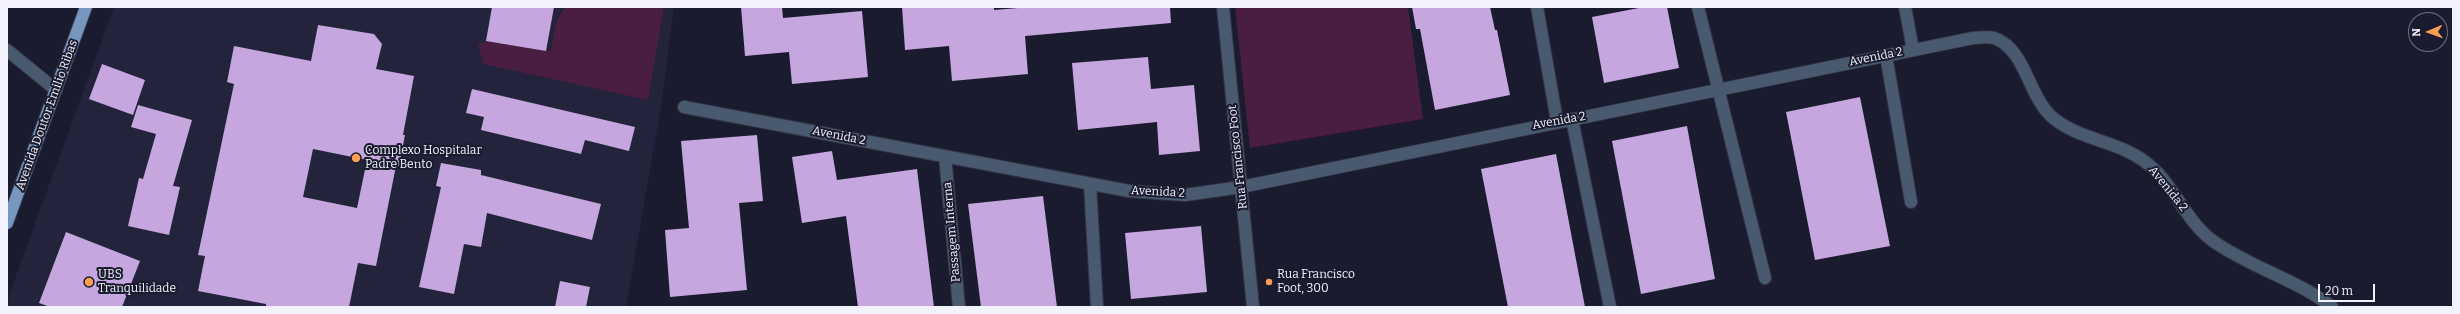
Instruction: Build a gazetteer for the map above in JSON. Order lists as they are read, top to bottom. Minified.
{"streets":{"main road":["Avenida Doutor Emilio Ribas"],"street":["Avenida 2","Rua Francisco Foot","Passagem Interna"]},"crossings":[["Avenida 2","Rua Francisco Foot"],["Avenida 2","Passagem Interna"]],"places":["Complexo Hospitalar Padre Bento","UBS Tranquilidade","Rua Francisco Foot, 300"],"scale_bar":"20 m","north":"left"}
